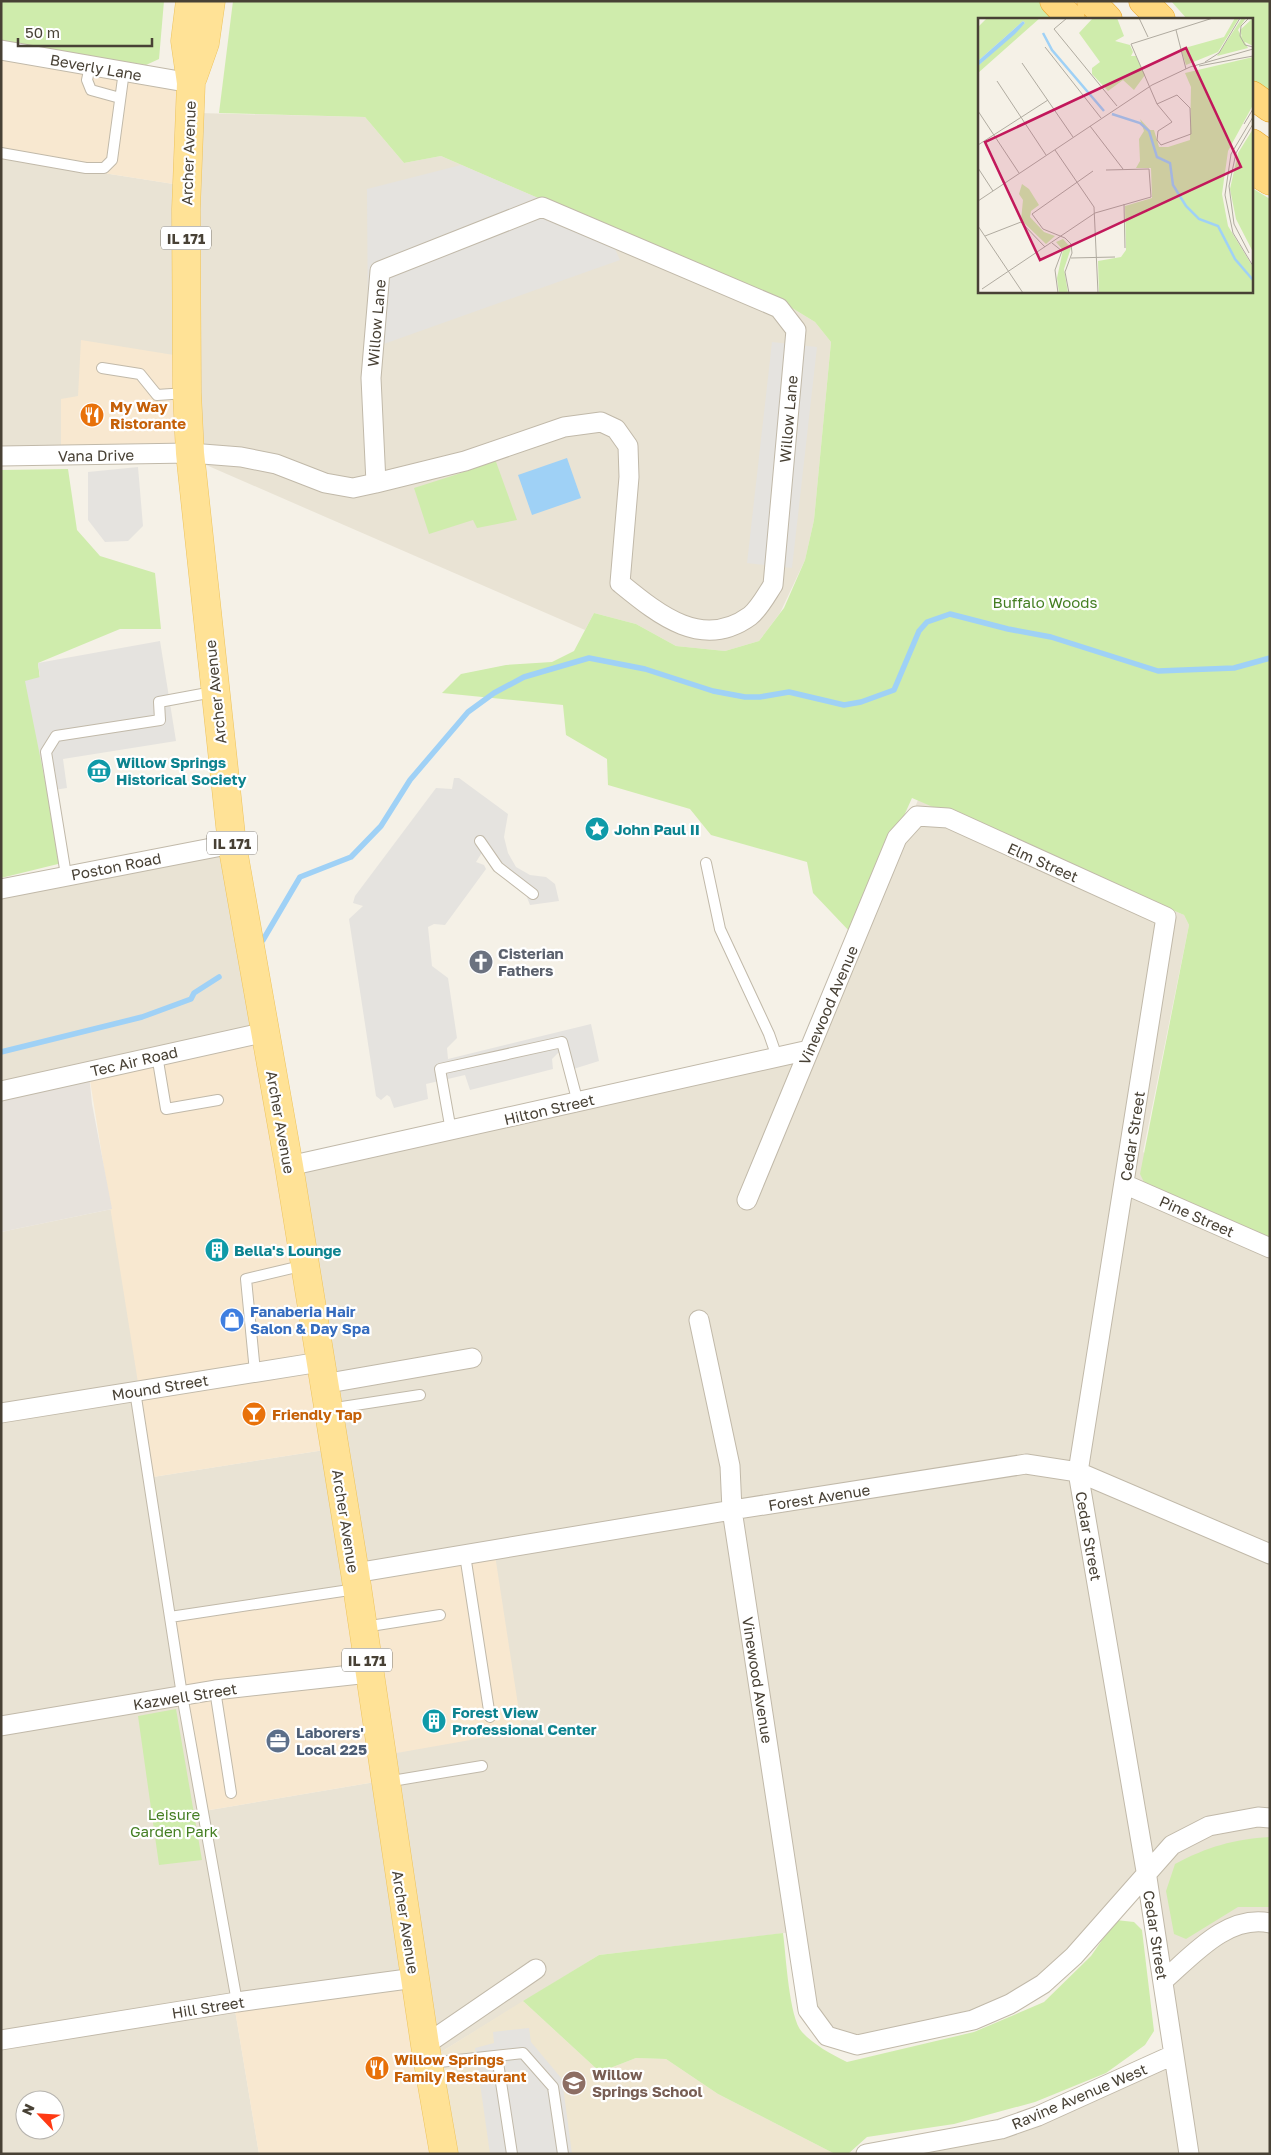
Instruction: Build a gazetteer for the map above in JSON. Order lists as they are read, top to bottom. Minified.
{"streets":{"main road":["Archer Avenue","IL 171"],"street":["Beverly Lane","Willow Lane","Vana Drive","Elm Street","Poston Road","Vinewood Avenue","Tec Air Road","Hilton Street","Cedar Street","Pine Street","Mound Street","Forest Avenue","Kazwell Street","Hill Street","Ravine Avenue West"]},"crossings":[["Beverly Lane","Archer Avenue"],["Archer Avenue","Willow Lane"],["Archer Avenue","Vana Drive"],["Archer Avenue","Poston Road"],["Archer Avenue","Tec Air Road"],["Archer Avenue","Hilton Street"],["Archer Avenue","Mound Street"],["Archer Avenue","Forest Avenue"],["Archer Avenue","Kazwell Street"],["Archer Avenue","Hill Street"],["Willow Lane","Vana Drive"],["Elm Street","Vinewood Avenue"],["Elm Street","Cedar Street"],["Vinewood Avenue","Hilton Street"],["Vinewood Avenue","Cedar Street"],["Vinewood Avenue","Forest Avenue"],["Cedar Street","Pine Street"],["Cedar Street","Forest Avenue"],["Cedar Street","Ravine Avenue West"]],"parks":["Buffalo Woods","Leisure Garden Park"],"places":{"restaurant":["My Way Ristorante","Willow Springs Family Restaurant"],"museum":["Willow Springs Historical Society"],"place":["John Paul II"],"church":["Cisterian Fathers"],"building":["Bella's Lounge","Forest View Professional Center"],"shop":["Fanaberia Hair Salon & Day Spa"],"bar":["Friendly Tap"],"office":["Laborers' Local 225"],"school or university":["Willow Springs School"]},"scale_bar":"50 m","north":"top left"}
